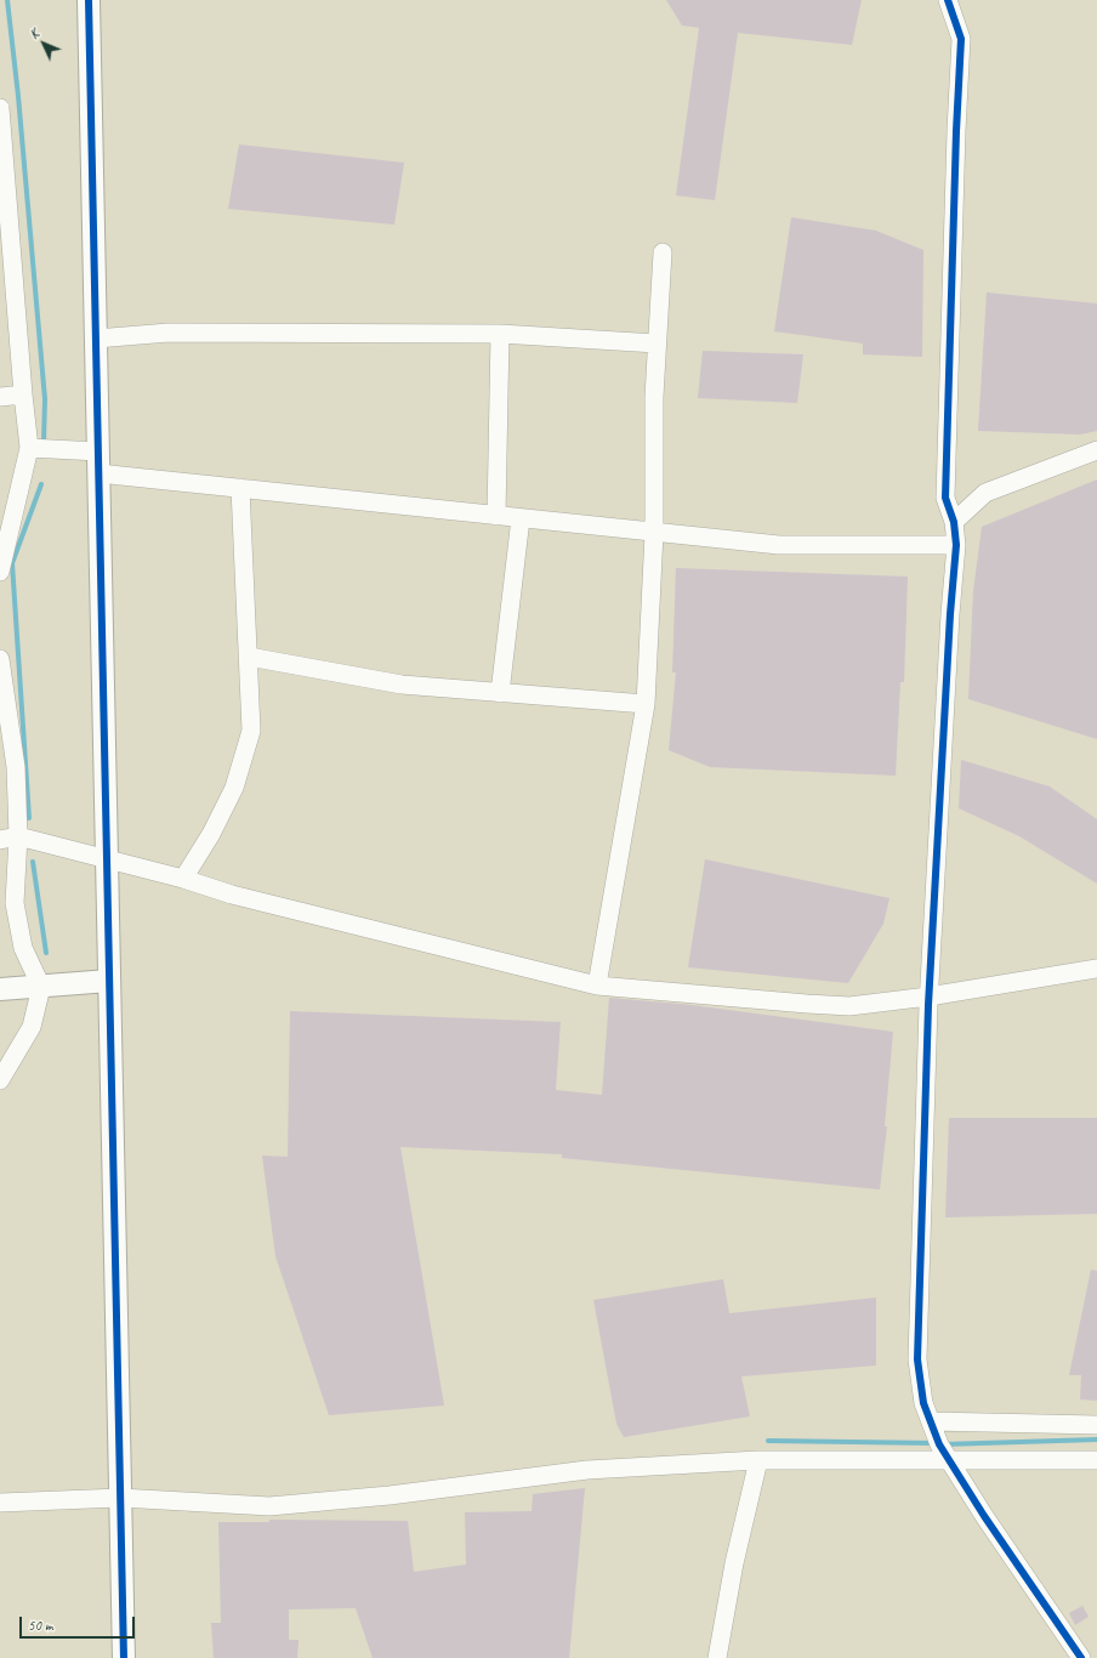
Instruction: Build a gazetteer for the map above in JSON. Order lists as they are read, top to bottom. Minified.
{"scale_bar":"50 m","north":"top left"}
